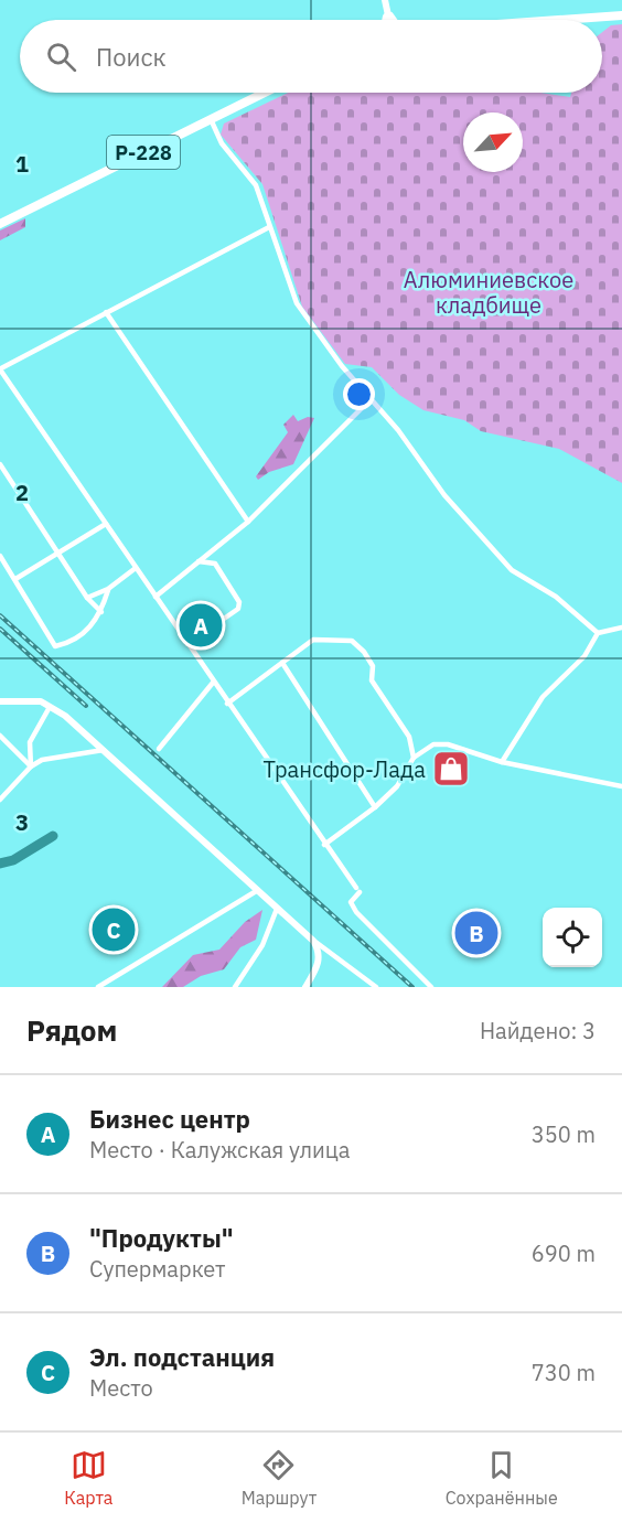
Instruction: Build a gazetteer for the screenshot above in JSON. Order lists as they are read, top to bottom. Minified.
{"streets":{"highway":["Р-228"]},"parks":["Алюминиевское кладбище"],"places":{"shop":["Трансфор-Лада"]},"north":"top right","page":{"search":"Поиск","pins":["A","C","B"],"heading":["Рядом","Найдено: 3"],"list":[{"mark":"A","name":"Бизнес центр","note":"Место · Калужская улица","value":"350 m"},{"mark":"B","name":"\"Продукты\"","note":"Супермаркет","value":"690 m"},{"mark":"C","name":"Эл. подстанция","note":"Место","value":"730 m"}],"nav":["Карта","Маршрут","Сохранённые"]},"grid":{"rows":["1","2","3"]}}
